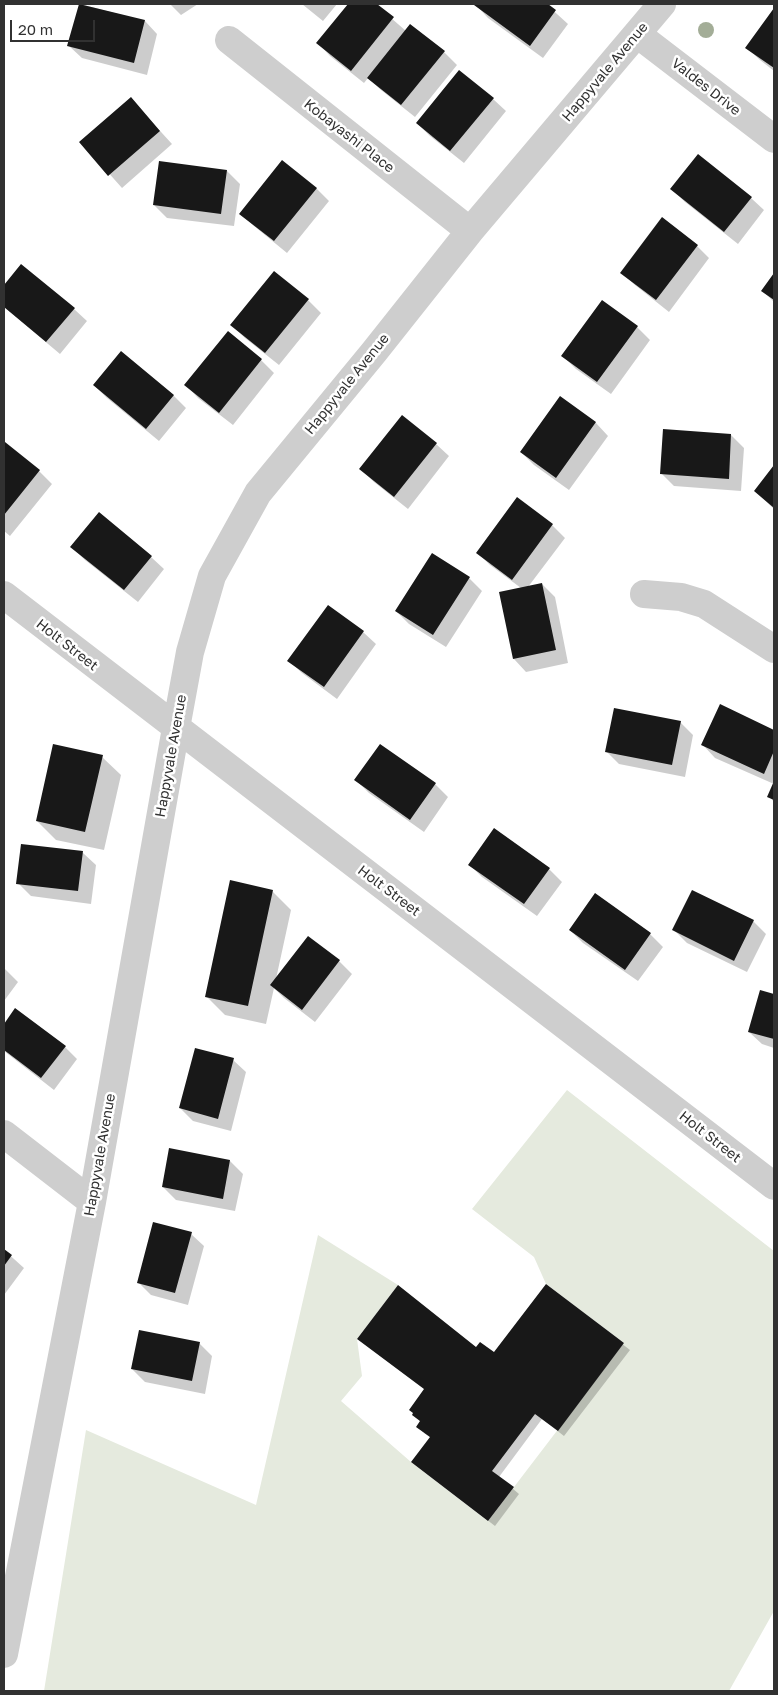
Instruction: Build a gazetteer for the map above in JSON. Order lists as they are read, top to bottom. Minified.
{"streets":{"street":["Happyvale Avenue","Valdes Drive","Kobayashi Place","Holt Street"]},"crossings":[["Happyvale Avenue","Valdes Drive"],["Happyvale Avenue","Kobayashi Place"],["Happyvale Avenue","Holt Street"]],"scale_bar":"20 m"}
